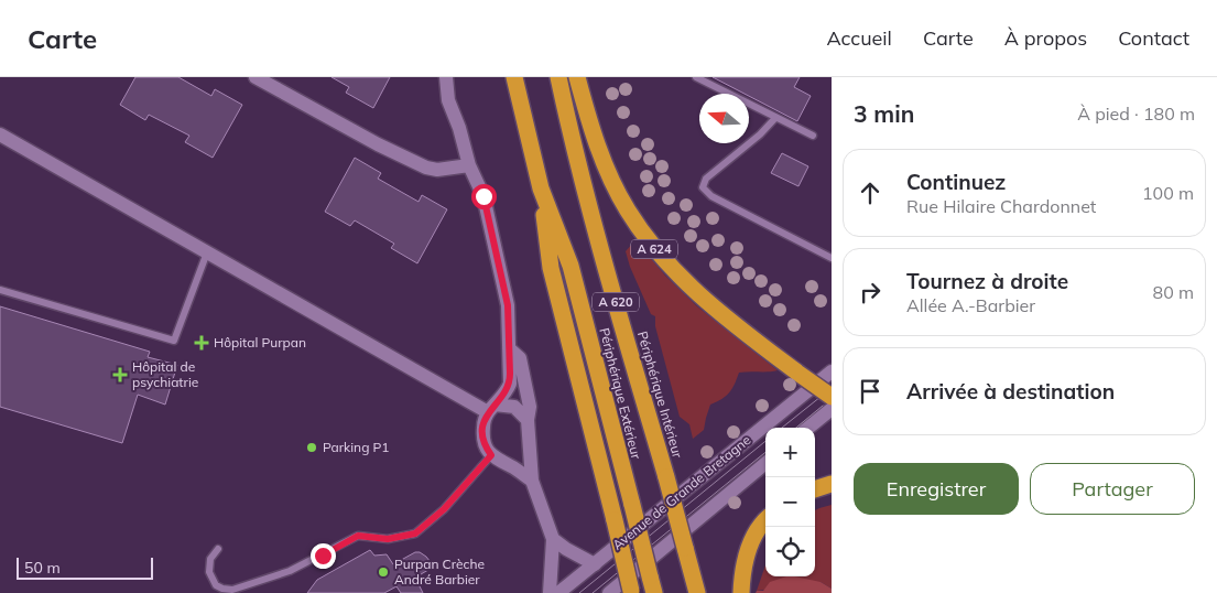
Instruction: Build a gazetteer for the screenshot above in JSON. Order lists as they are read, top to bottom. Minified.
{"streets":{"highway":["A 624","A 620","Périphérique Extérieur","Périphérique Intérieur"],"street":["Avenue de Grande Bretagne"]},"places":{"health":["Hôpital Purpan","Hôpital de psychiatrie"],"other":["Parking P1","Purpan Crèche André Barbier"]},"scale_bar":"50 m","north":"left","page":{"header":"Carte","nav":["Accueil","Carte","À propos","Contact"],"heading":["3 min","À pied · 180 m"],"list":[["Continuez","Rue Hilaire Chardonnet","100 m"],["Tournez à droite","Allée A.-Barbier","80 m"],"Arrivée à destination"],"map_buttons":["+","−"],"buttons":["Enregistrer","Partager"],"scale":"50 m"}}
